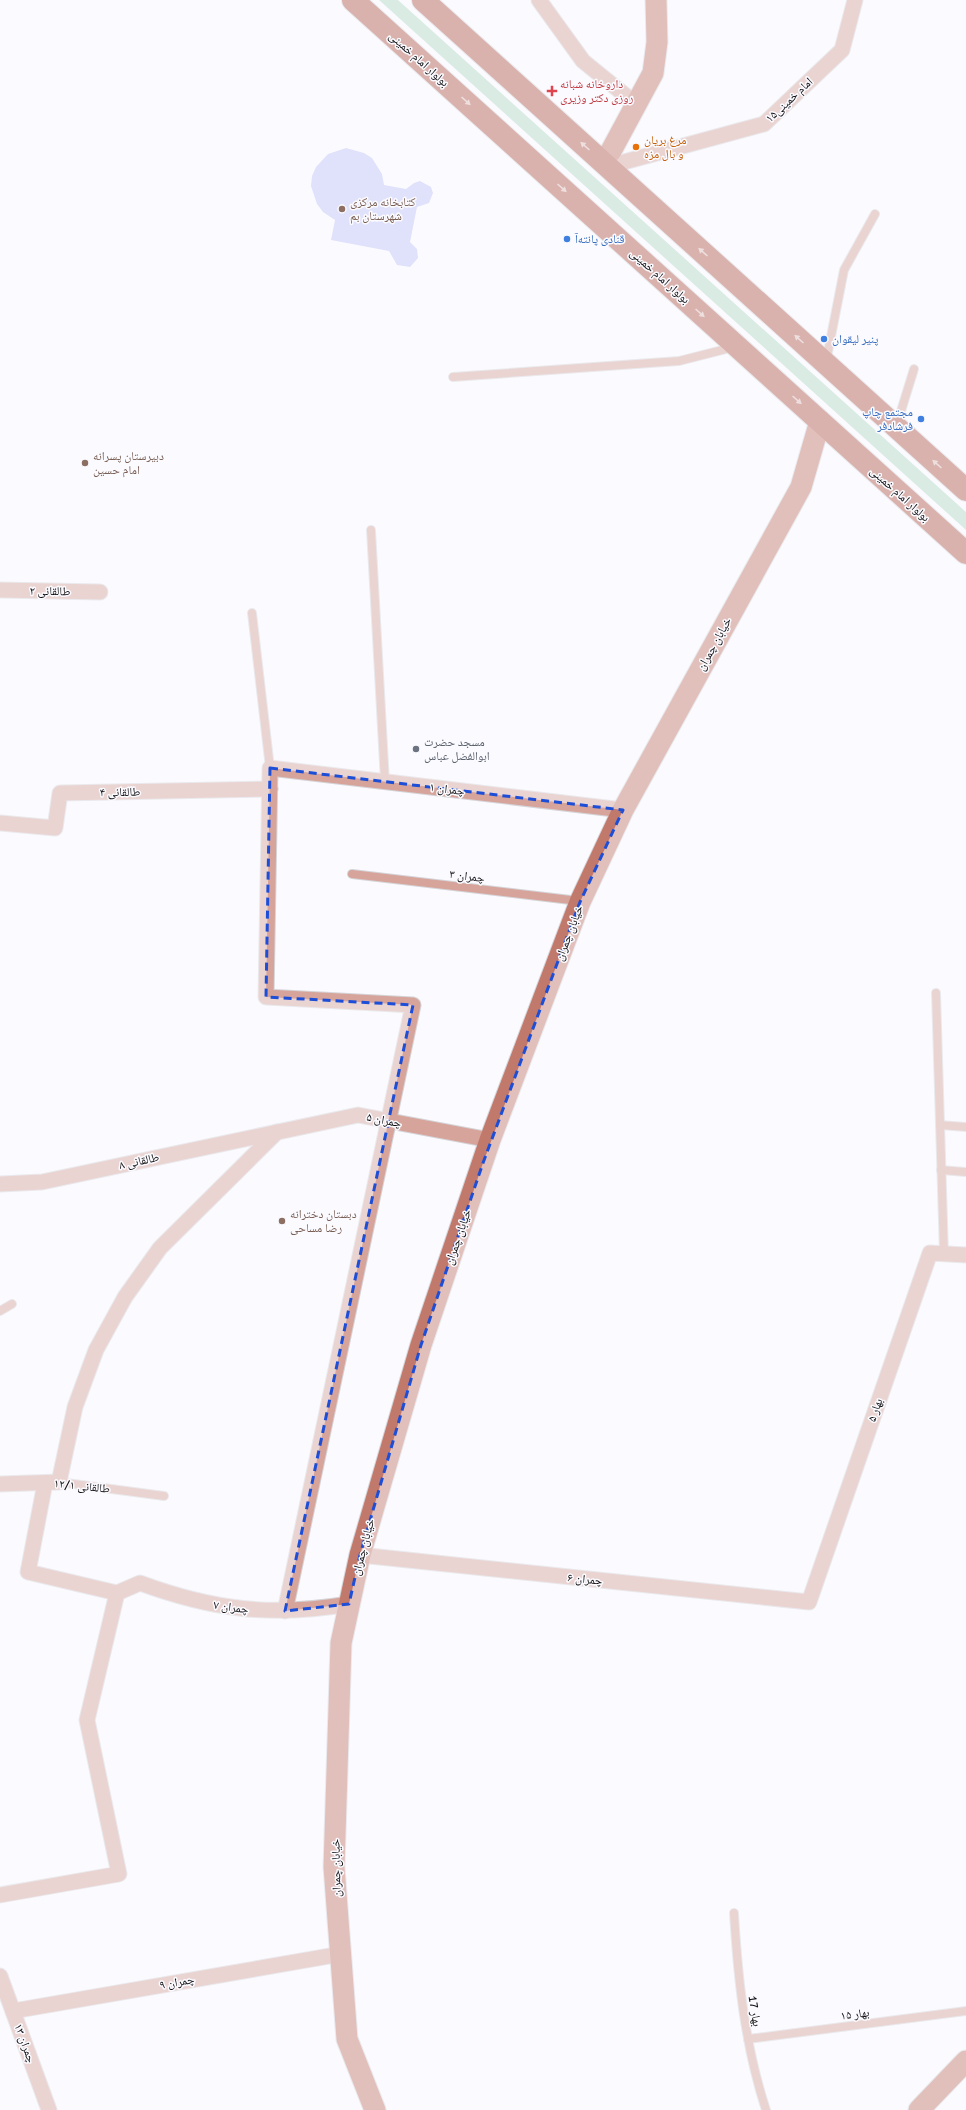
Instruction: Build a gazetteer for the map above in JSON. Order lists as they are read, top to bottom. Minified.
{"streets":{"main road":["بولوار امام خمینی","خیابان چمران"],"street":["امام خمینی۱۵ ‍","طالقانی ۲","چمران ۱","طالقانی ۴","چمران ۵","طالقانی ۸","بهار ۵","طالقانی ۱۲/۱","چمران ۶","چمران ۷","چمران ۹","چمران ۱۳"],"lane":["چمران ۳","بهار 17","بهار ۱۵"]},"crossings":[["بولوار امام خمینی","خیابان چمران"],["خیابان چمران","چمران ۱"],["خیابان چمران","چمران ۳"],["خیابان چمران","چمران ۵"],["خیابان چمران","چمران ۶"],["خیابان چمران","چمران ۷"],["خیابان چمران","چمران ۹"],["چمران ۵","طالقانی ۸"],["بهار ۵","چمران ۶"],["چمران ۹","چمران ۱۳"],["بهار 17","بهار ۱۵"]],"places":{"health":["داروخانه شبانه روزی دکتر وزیری"],"other":["مرغ بریان و بال مزه","کتابخانه مرکزی شهرستان بم","قنادی پانته‌آ","پنیر لیقوان","مجتمع چاپ فرشادفر","دبیرستان پسرانه امام حسین","مسجد حضرت ابوالفضل عباس","دبستان دخترانه رضا مساحی"]}}
